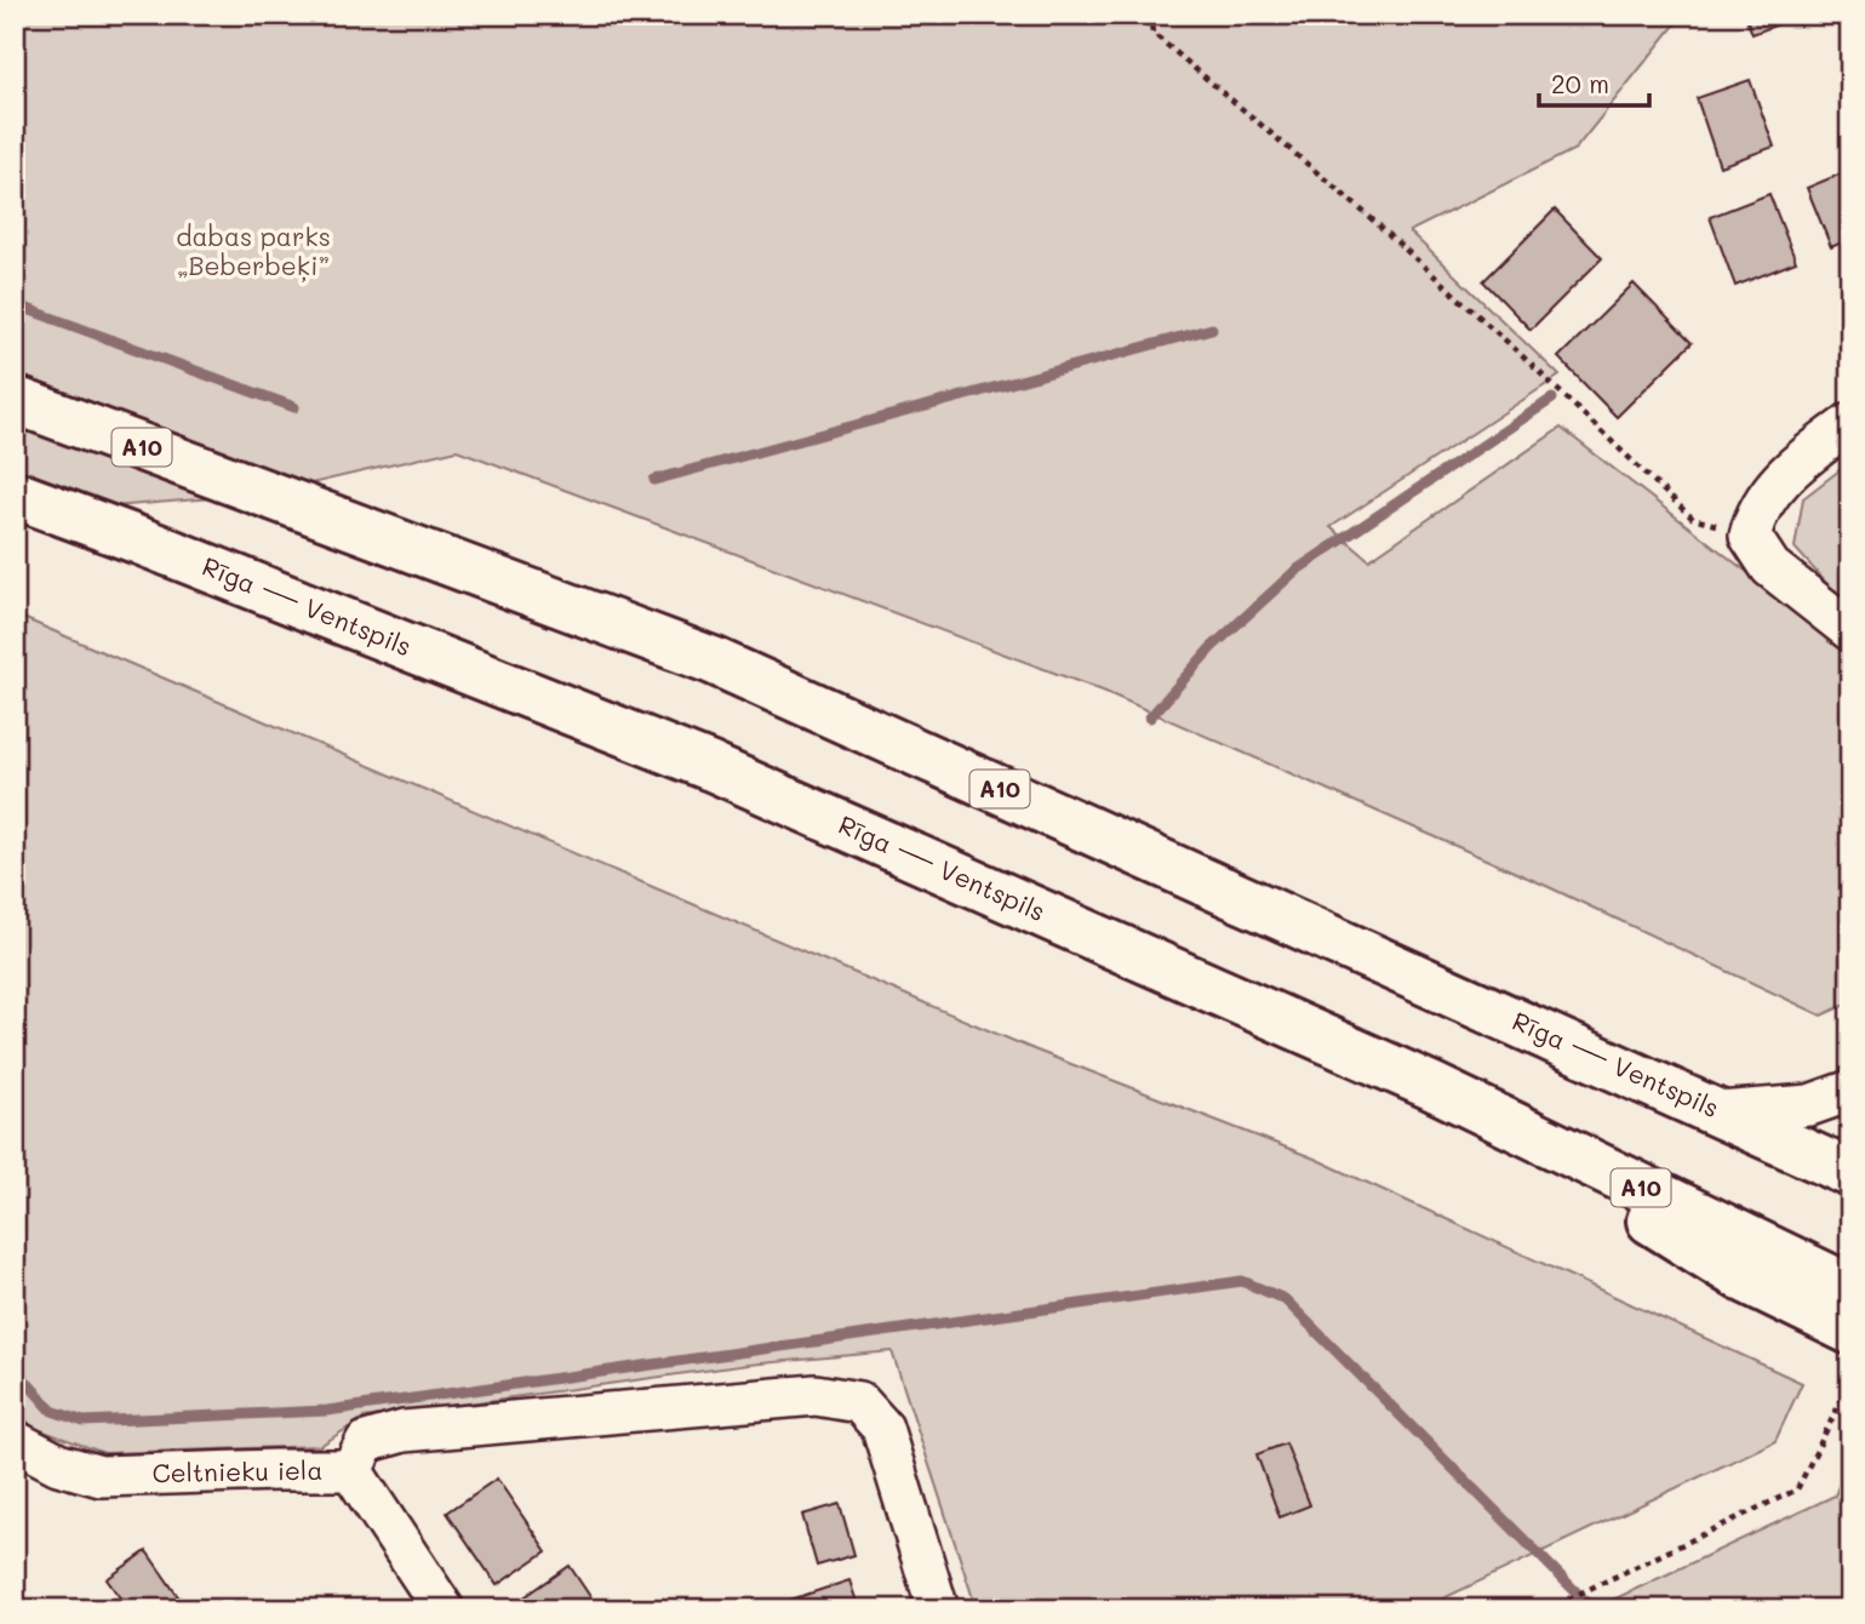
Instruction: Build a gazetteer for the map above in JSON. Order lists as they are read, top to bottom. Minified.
{"streets":{"highway":["A10","Rīga — Ventspils"],"street":["Celtnieku iela"]},"parks":["dabas parks „Beberbeķi”"],"scale_bar":"20 m"}
